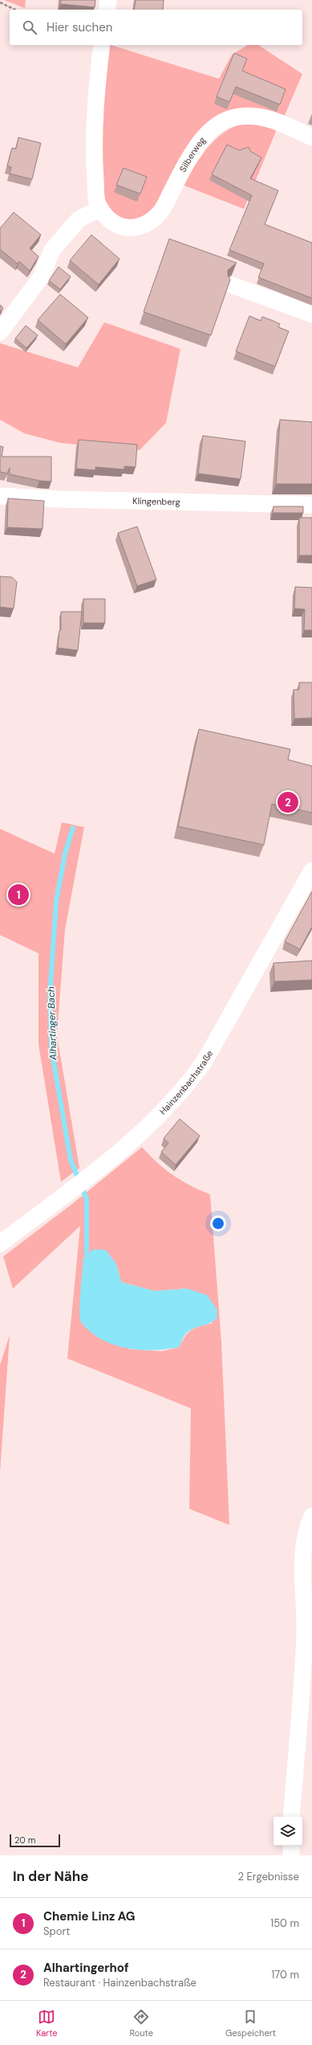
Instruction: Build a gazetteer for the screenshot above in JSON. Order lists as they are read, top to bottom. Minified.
{"streets":{"street":["Silberweg","Klingenberg","Hainzenbachstraße"]},"water":["Alhartinger Bach"],"scale_bar":"20 m","page":{"search":"Hier suchen","pins":["2","1"],"scale":"20 m","heading":["In der Nähe","2 Ergebnisse"],"list":[{"mark":"1","name":"Chemie Linz AG","note":"Sport","value":"150 m"},{"mark":"2","name":"Alhartingerhof","note":"Restaurant · Hainzenbachstraße","value":"170 m"}],"nav":["Karte","Route","Gespeichert"]}}
